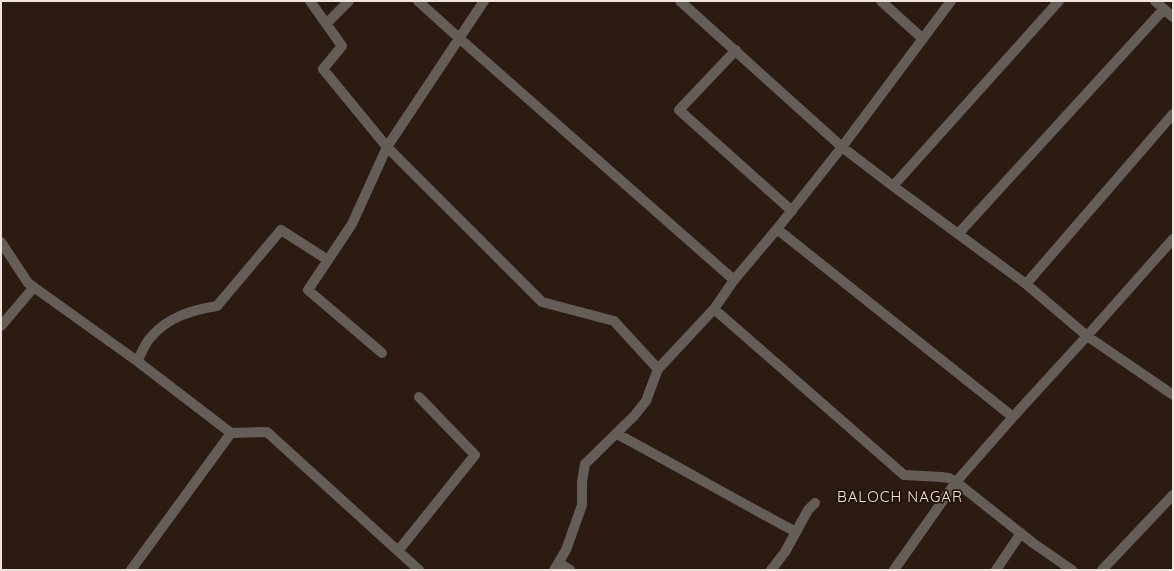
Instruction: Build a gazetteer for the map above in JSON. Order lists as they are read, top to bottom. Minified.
{"districts":["BALOCH NAGAR"]}
